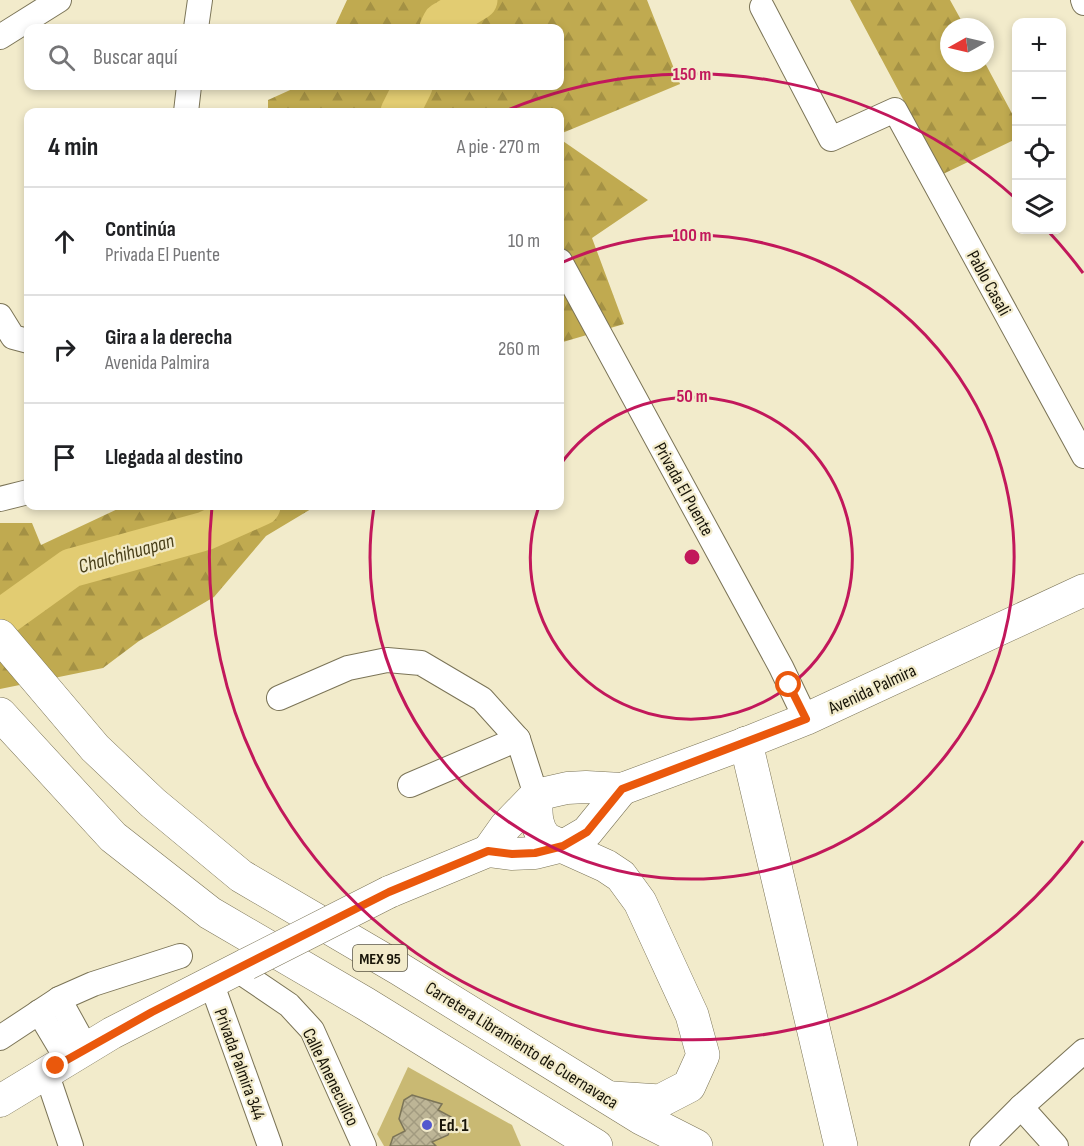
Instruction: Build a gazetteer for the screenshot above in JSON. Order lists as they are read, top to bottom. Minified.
{"streets":{"highway":["MEX 95","Carretera Libramiento de Cuernavaca"],"main road":["Avenida Palmira"],"street":["Pablo Casali","Privada El Puente","Privada Palmira 344","Calle Anenecuilco"]},"crossings":[["Privada El Puente","Avenida Palmira"],["Privada Palmira 344","Calle Anenecuilco"]],"water":["Chalchihuapan"],"places":["Ed. 1"],"north":"left","page":{"map_buttons":["+","−"],"search":"Buscar aquí","heading":["4 min","A pie · 270 m"],"list":[["Continúa","Privada El Puente","10 m"],["Gira a la derecha","Avenida Palmira","260 m"],"Llegada al destino"]},"rings":["150 m","100 m","50 m"]}
